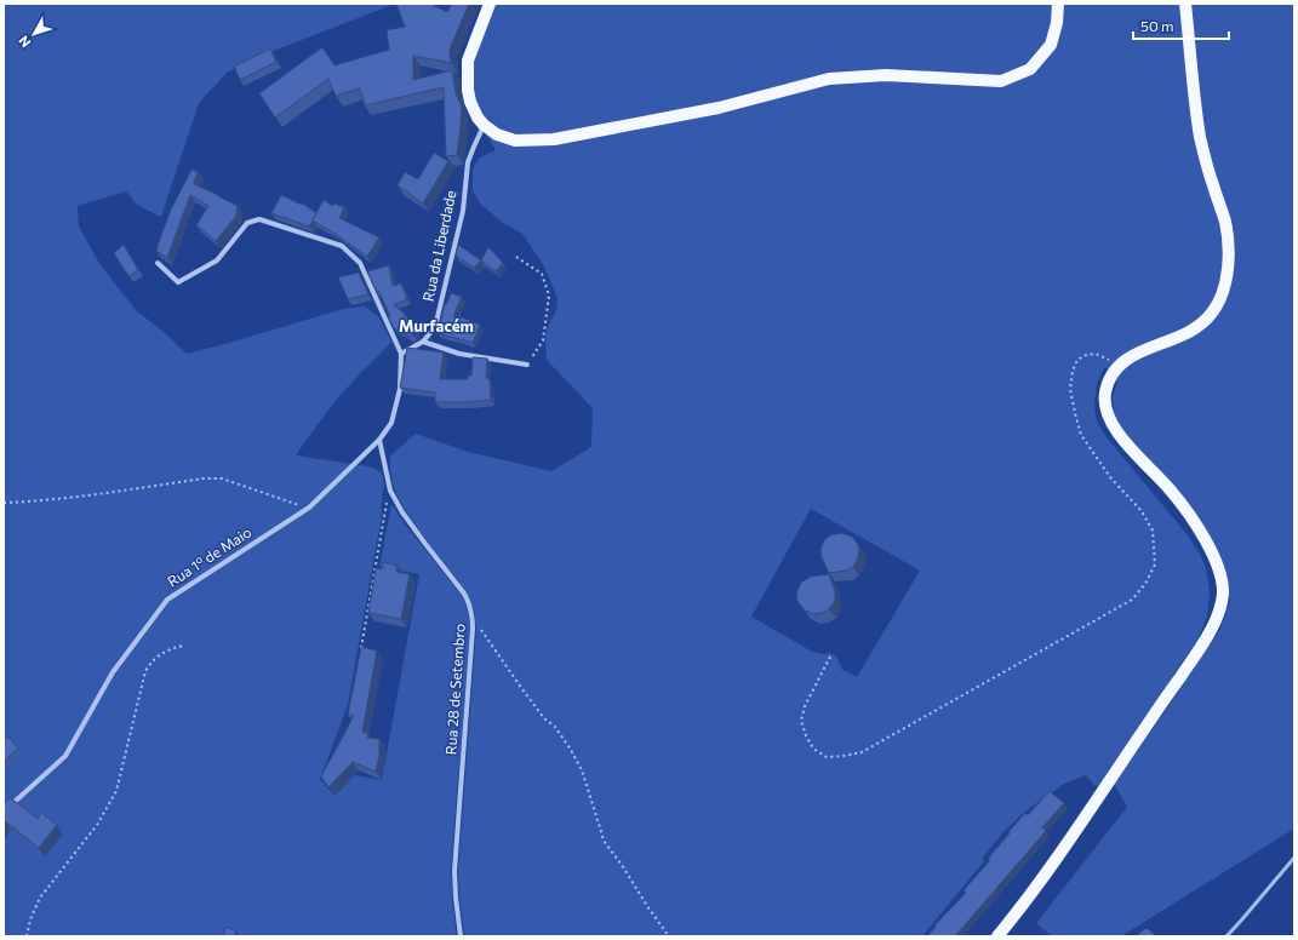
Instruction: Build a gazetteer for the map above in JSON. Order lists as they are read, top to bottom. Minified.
{"streets":{"street":["Rua da Liberdade","Rua 1º de Maio","Rua 28 de Setembro"]},"crossings":[["Rua 1º de Maio","Rua 28 de Setembro"]],"districts":["Murfacém"],"scale_bar":"50 m","north":"bottom left"}
